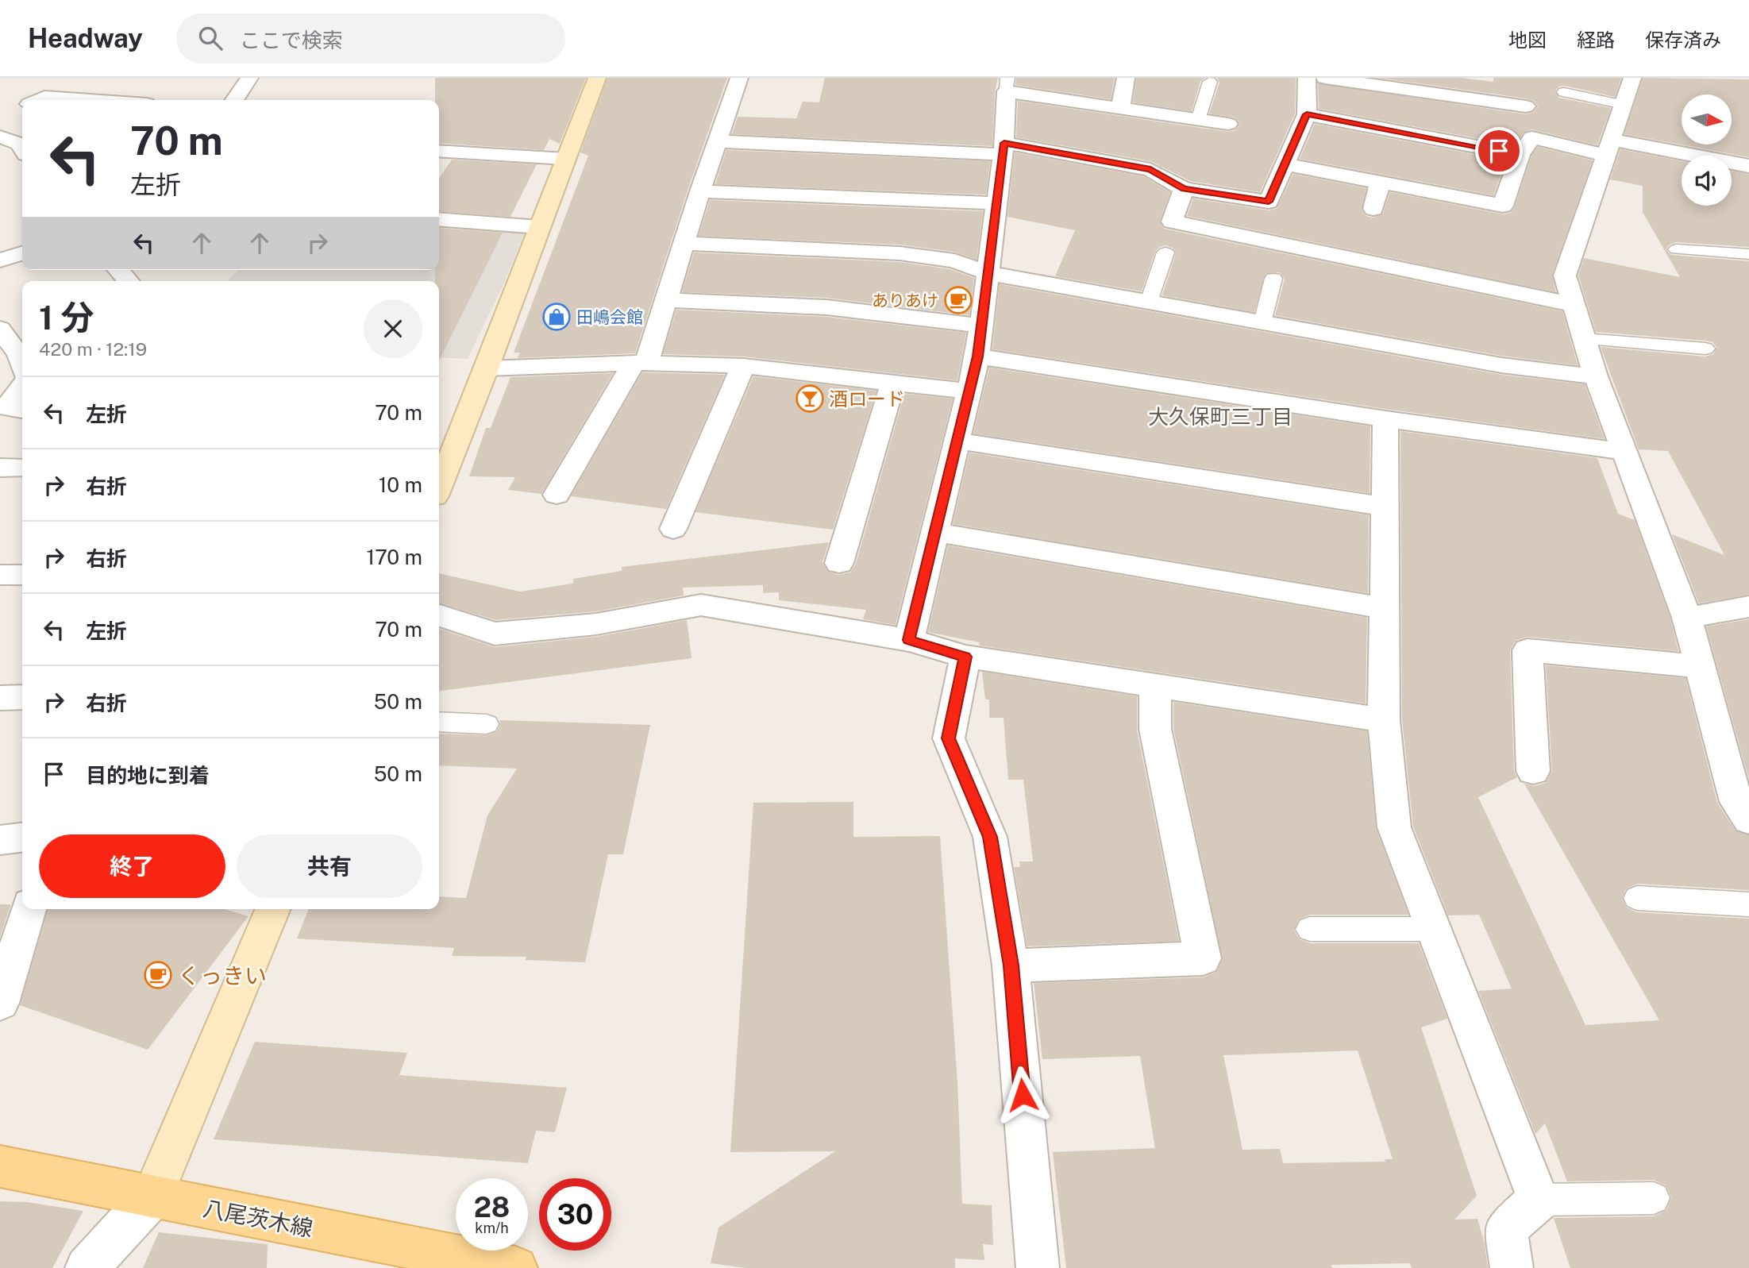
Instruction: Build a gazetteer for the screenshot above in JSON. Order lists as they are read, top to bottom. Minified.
{"streets":{"main road":["八尾茨木線"]},"districts":["大久保町三丁目"],"places":{"cafe":["ありあけ","くっきい"],"shop":["田嶋会館"],"bar":["酒ロード"]},"north":"right","page":{"header":"Headway","search":"ここで検索","nav":["地図","経路","保存済み"],"turn":["70 m","左折"],"heading":["1 分","420 m · 12:19"],"list":[{"name":"左折","value":"70 m"},{"name":"右折","value":"10 m"},{"name":"右折","value":"170 m"},{"name":"左折","value":"70 m"},{"name":"右折","value":"50 m"},{"name":"目的地に到着","value":"50 m"}],"buttons":["終了","共有"],"speed":"28 km/h","limit":"30"}}
